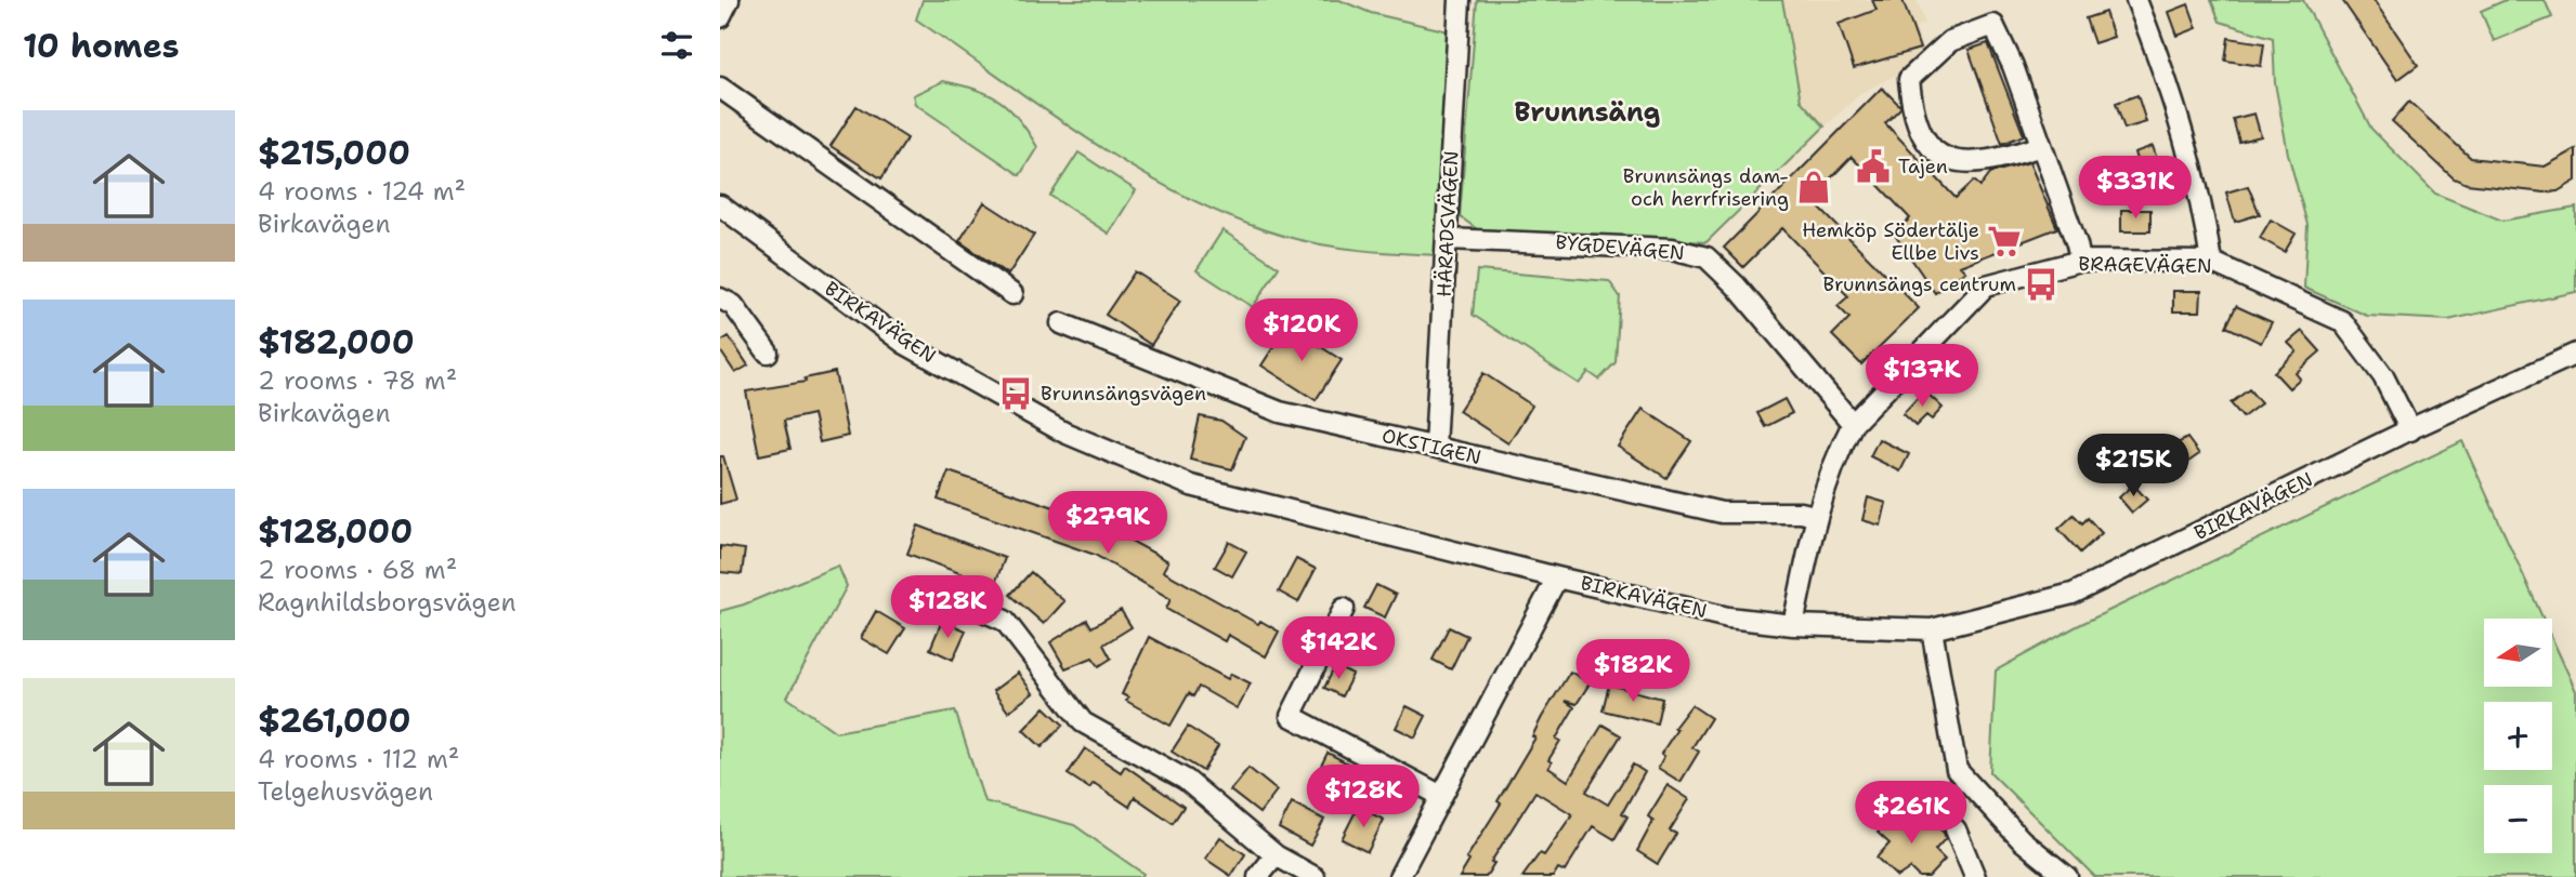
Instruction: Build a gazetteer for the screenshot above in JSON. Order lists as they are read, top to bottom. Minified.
{"streets":{"street":["HÄRADSVÄGEN","BYGDEVÄGEN","BRAGEVÄGEN","BIRKAVÄGEN","OKSTIGEN"]},"crossings":[["HÄRADSVÄGEN","BYGDEVÄGEN"],["HÄRADSVÄGEN","OKSTIGEN"],["BYGDEVÄGEN","BRAGEVÄGEN"],["BRAGEVÄGEN","BIRKAVÄGEN"],["BRAGEVÄGEN","OKSTIGEN"]],"districts":["Brunnsäng"],"places":{"public building":["Tajen"],"shop":["Brunnsängs dam- och herrfrisering"],"supermarket":["Hemköp Södertälje Ellbe Livs"],"bus stop":["Brunnsängs centrum","Brunnsängsvägen"]},"north":"left","page":{"heading":"10 homes","list":[{"name":"$215,000","note":"4 rooms · 124 m² · Birkavägen"},{"name":"$182,000","note":"2 rooms · 78 m² · Birkavägen"},{"name":"$128,000","note":"2 rooms · 68 m² · Ragnhildsborgsvägen"},{"name":"$261,000","note":"4 rooms · 112 m² · Telgehusvägen"}],"price":["$331K","$120K","$137K","$215K","$279K","$128K","$142K","$182K","$128K","$261K"],"map_buttons":["+","−"]}}
